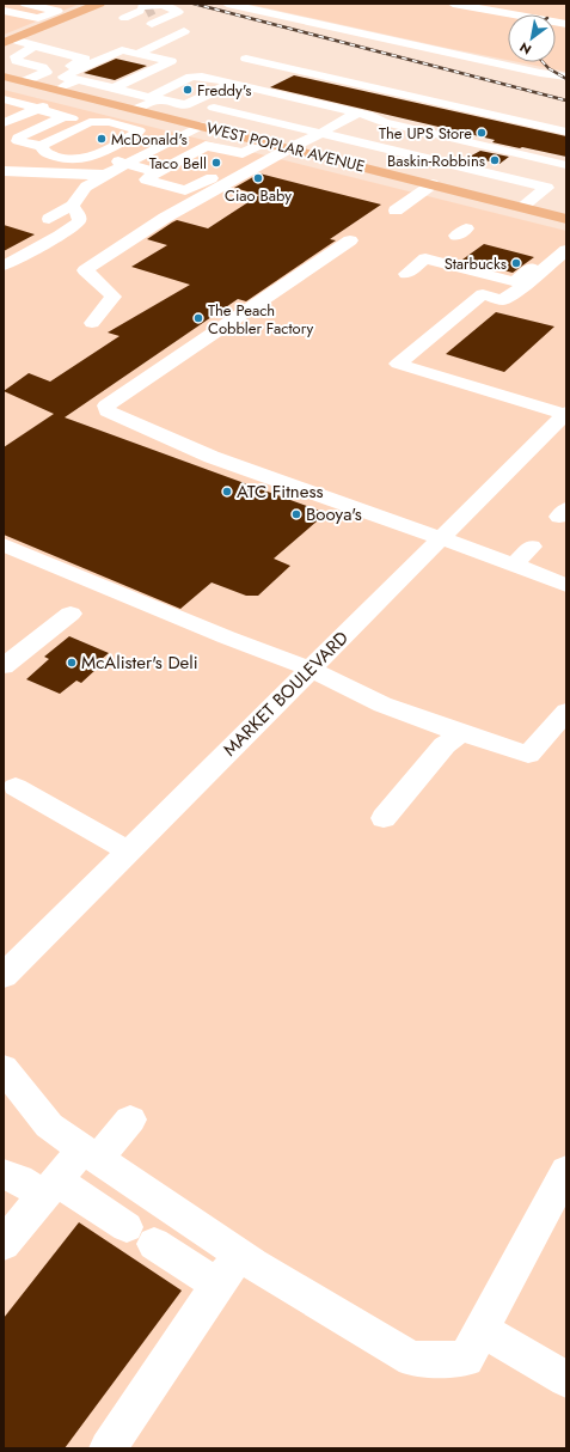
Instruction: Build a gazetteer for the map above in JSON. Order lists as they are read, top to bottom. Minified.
{"streets":{"main road":["WEST POPLAR AVENUE"],"street":["MARKET BOULEVARD"]},"places":["Freddy's","The UPS Store","McDonald's","Baskin-Robbins","Taco Bell","Ciao Baby","Starbucks","The Peach Cobbler Factory","ATC Fitness","Booya's","McAlister's Deli"],"north":"bottom left"}
